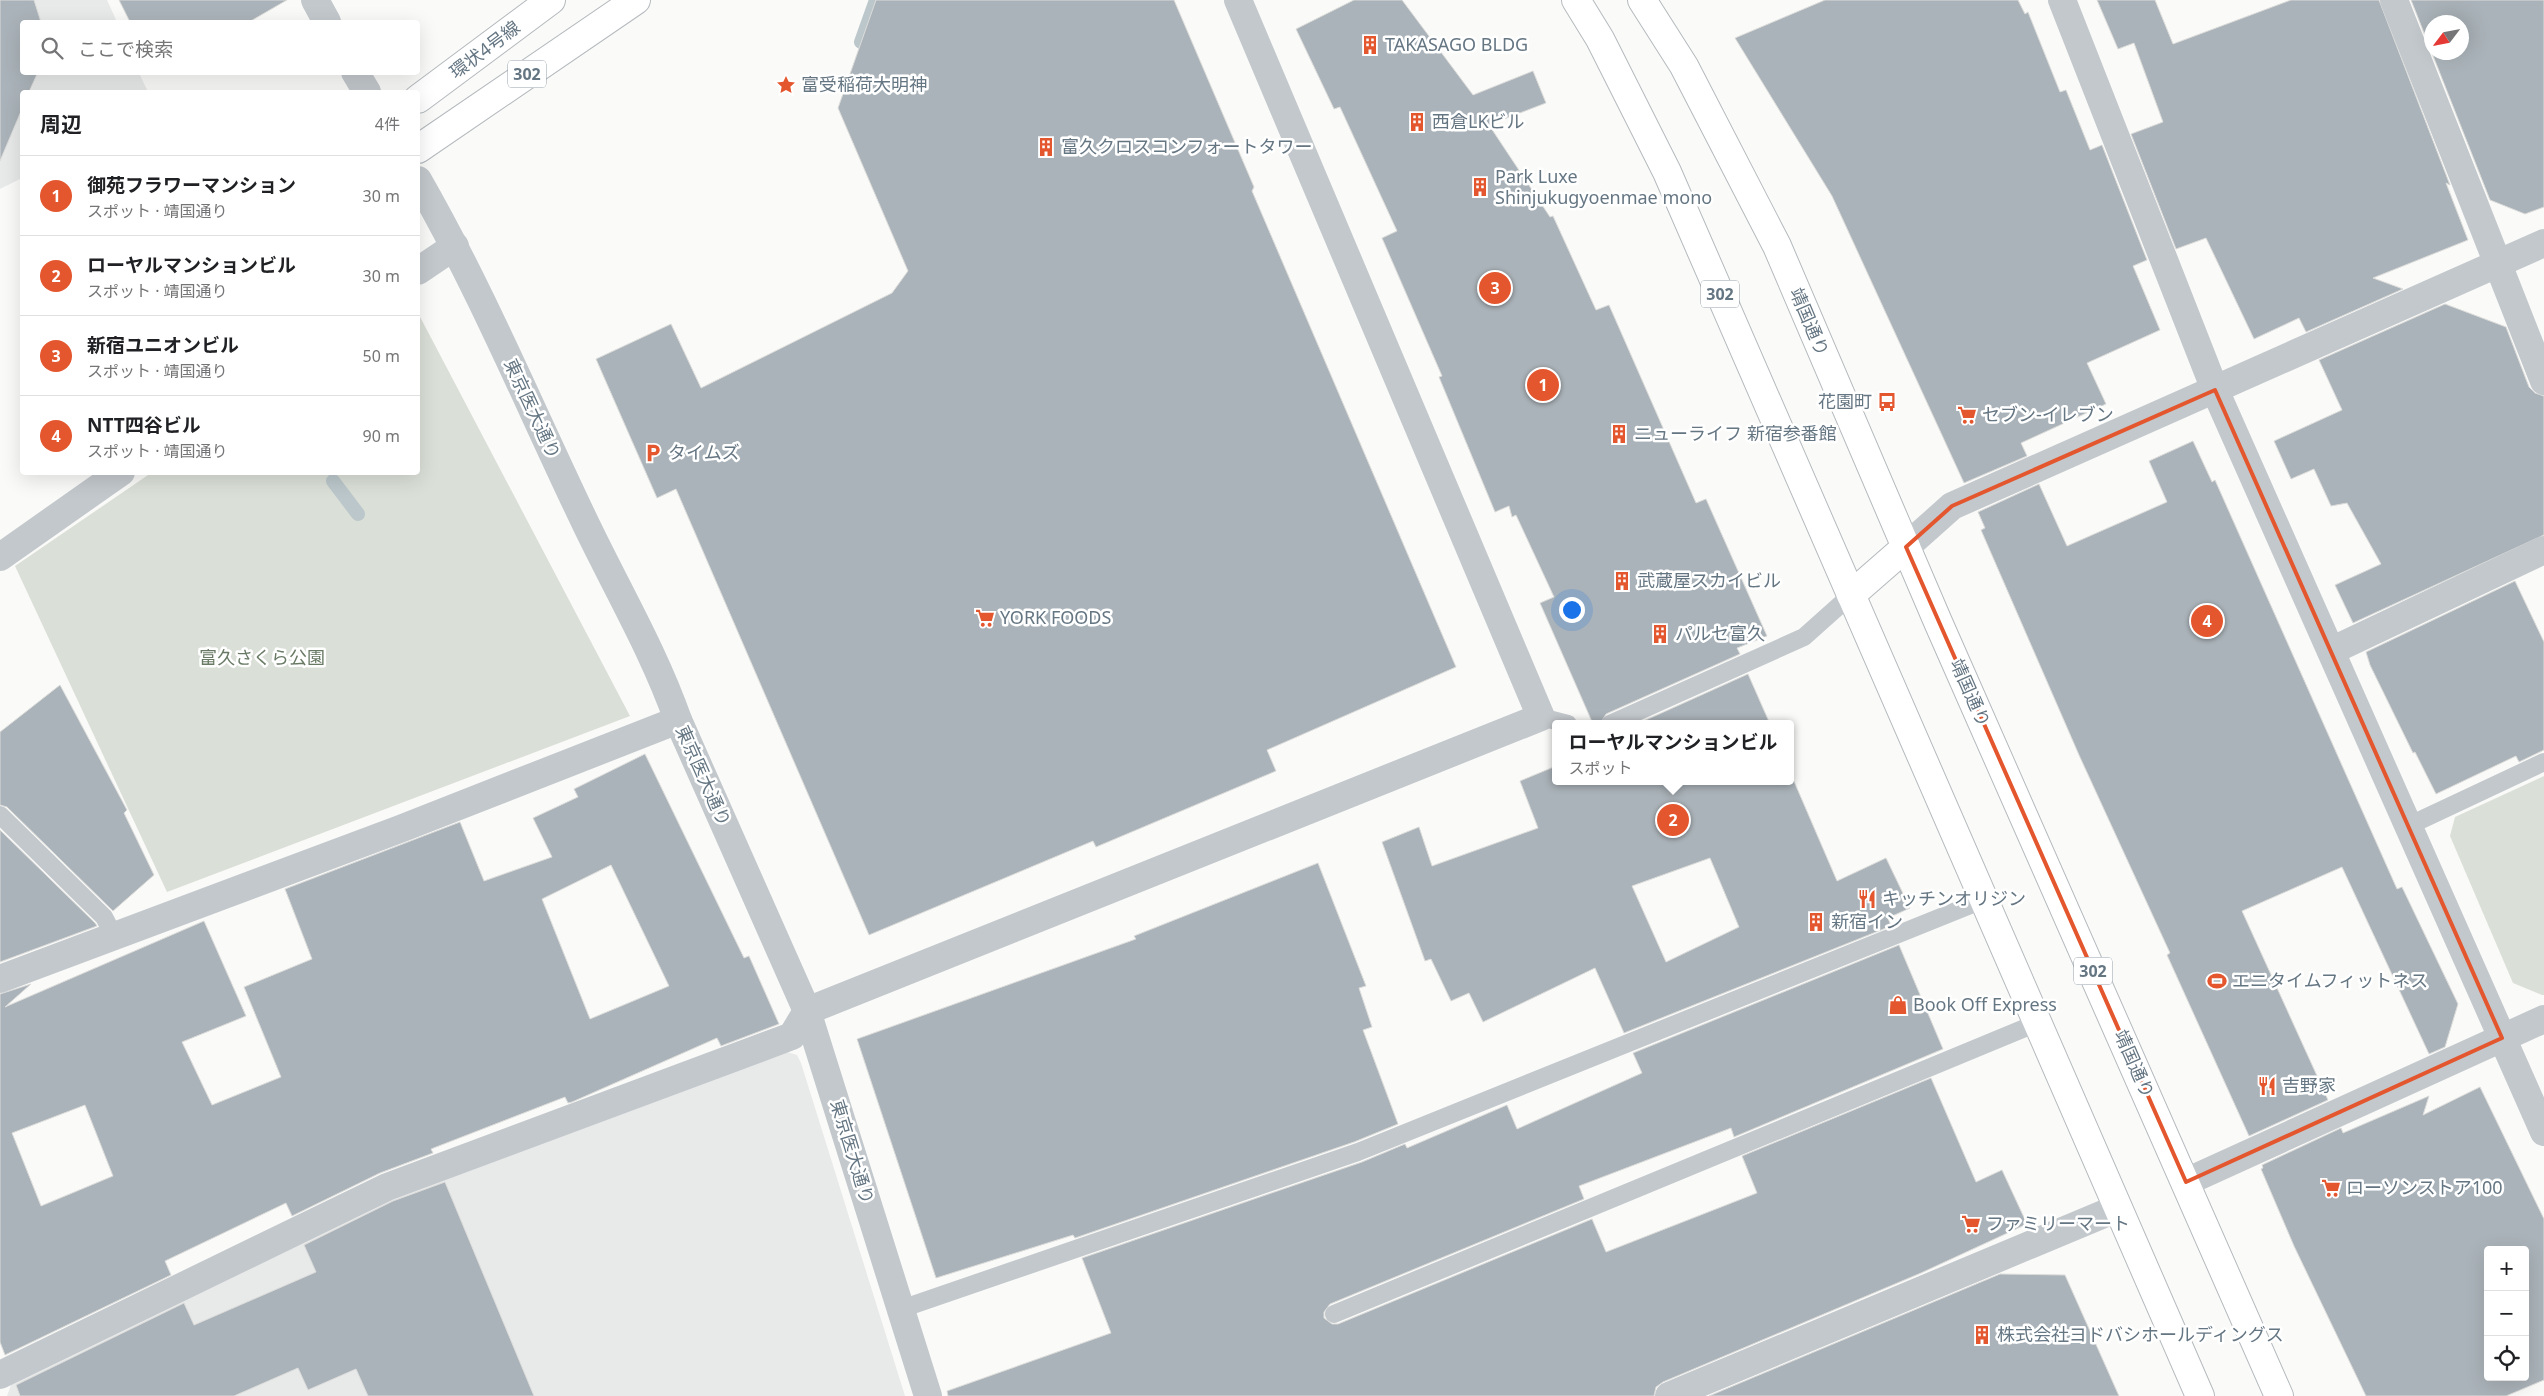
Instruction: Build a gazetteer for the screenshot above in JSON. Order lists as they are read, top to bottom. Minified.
{"streets":{"main road":["環状4号線","302","靖国通り"],"street":["東京医大通り"]},"parks":["富久さくら公園"],"places":{"building":["TAKASAGO BLDG","西倉LKビル","富久クロスコンフォートタワー","Park Luxe Shinjukugyoenmae mono","ニューライフ 新宿参番館","武蔵屋スカイビル","パルセ富久","新宿イン","株式会社ヨドバシホールディングス"],"place":["富受稲荷大明神"],"bus stop":["花園町"],"supermarket":["セブン-イレブン","YORK FOODS","ローソンストア100","ファミリーマート"],"parking":["タイムズ"],"restaurant":["キッチンオリジン","吉野家"],"sports":["エニタイムフィットネス"],"shop":["Book Off Express"]},"north":"bottom left","page":{"search":"ここで検索","heading":["周辺","4件"],"list":[{"mark":"1","name":"御苑フラワーマンション","note":"スポット · 靖国通り","value":"30 m"},{"mark":"2","name":"ローヤルマンションビル","note":"スポット · 靖国通り","value":"30 m"},{"mark":"3","name":"新宿ユニオンビル","note":"スポット · 靖国通り","value":"50 m"},{"mark":"4","name":"NTT四谷ビル","note":"スポット · 靖国通り","value":"90 m"}],"pins":["3","1","4","2"],"popup":["ローヤルマンションビル","スポット"],"map_buttons":["+","−"]}}
